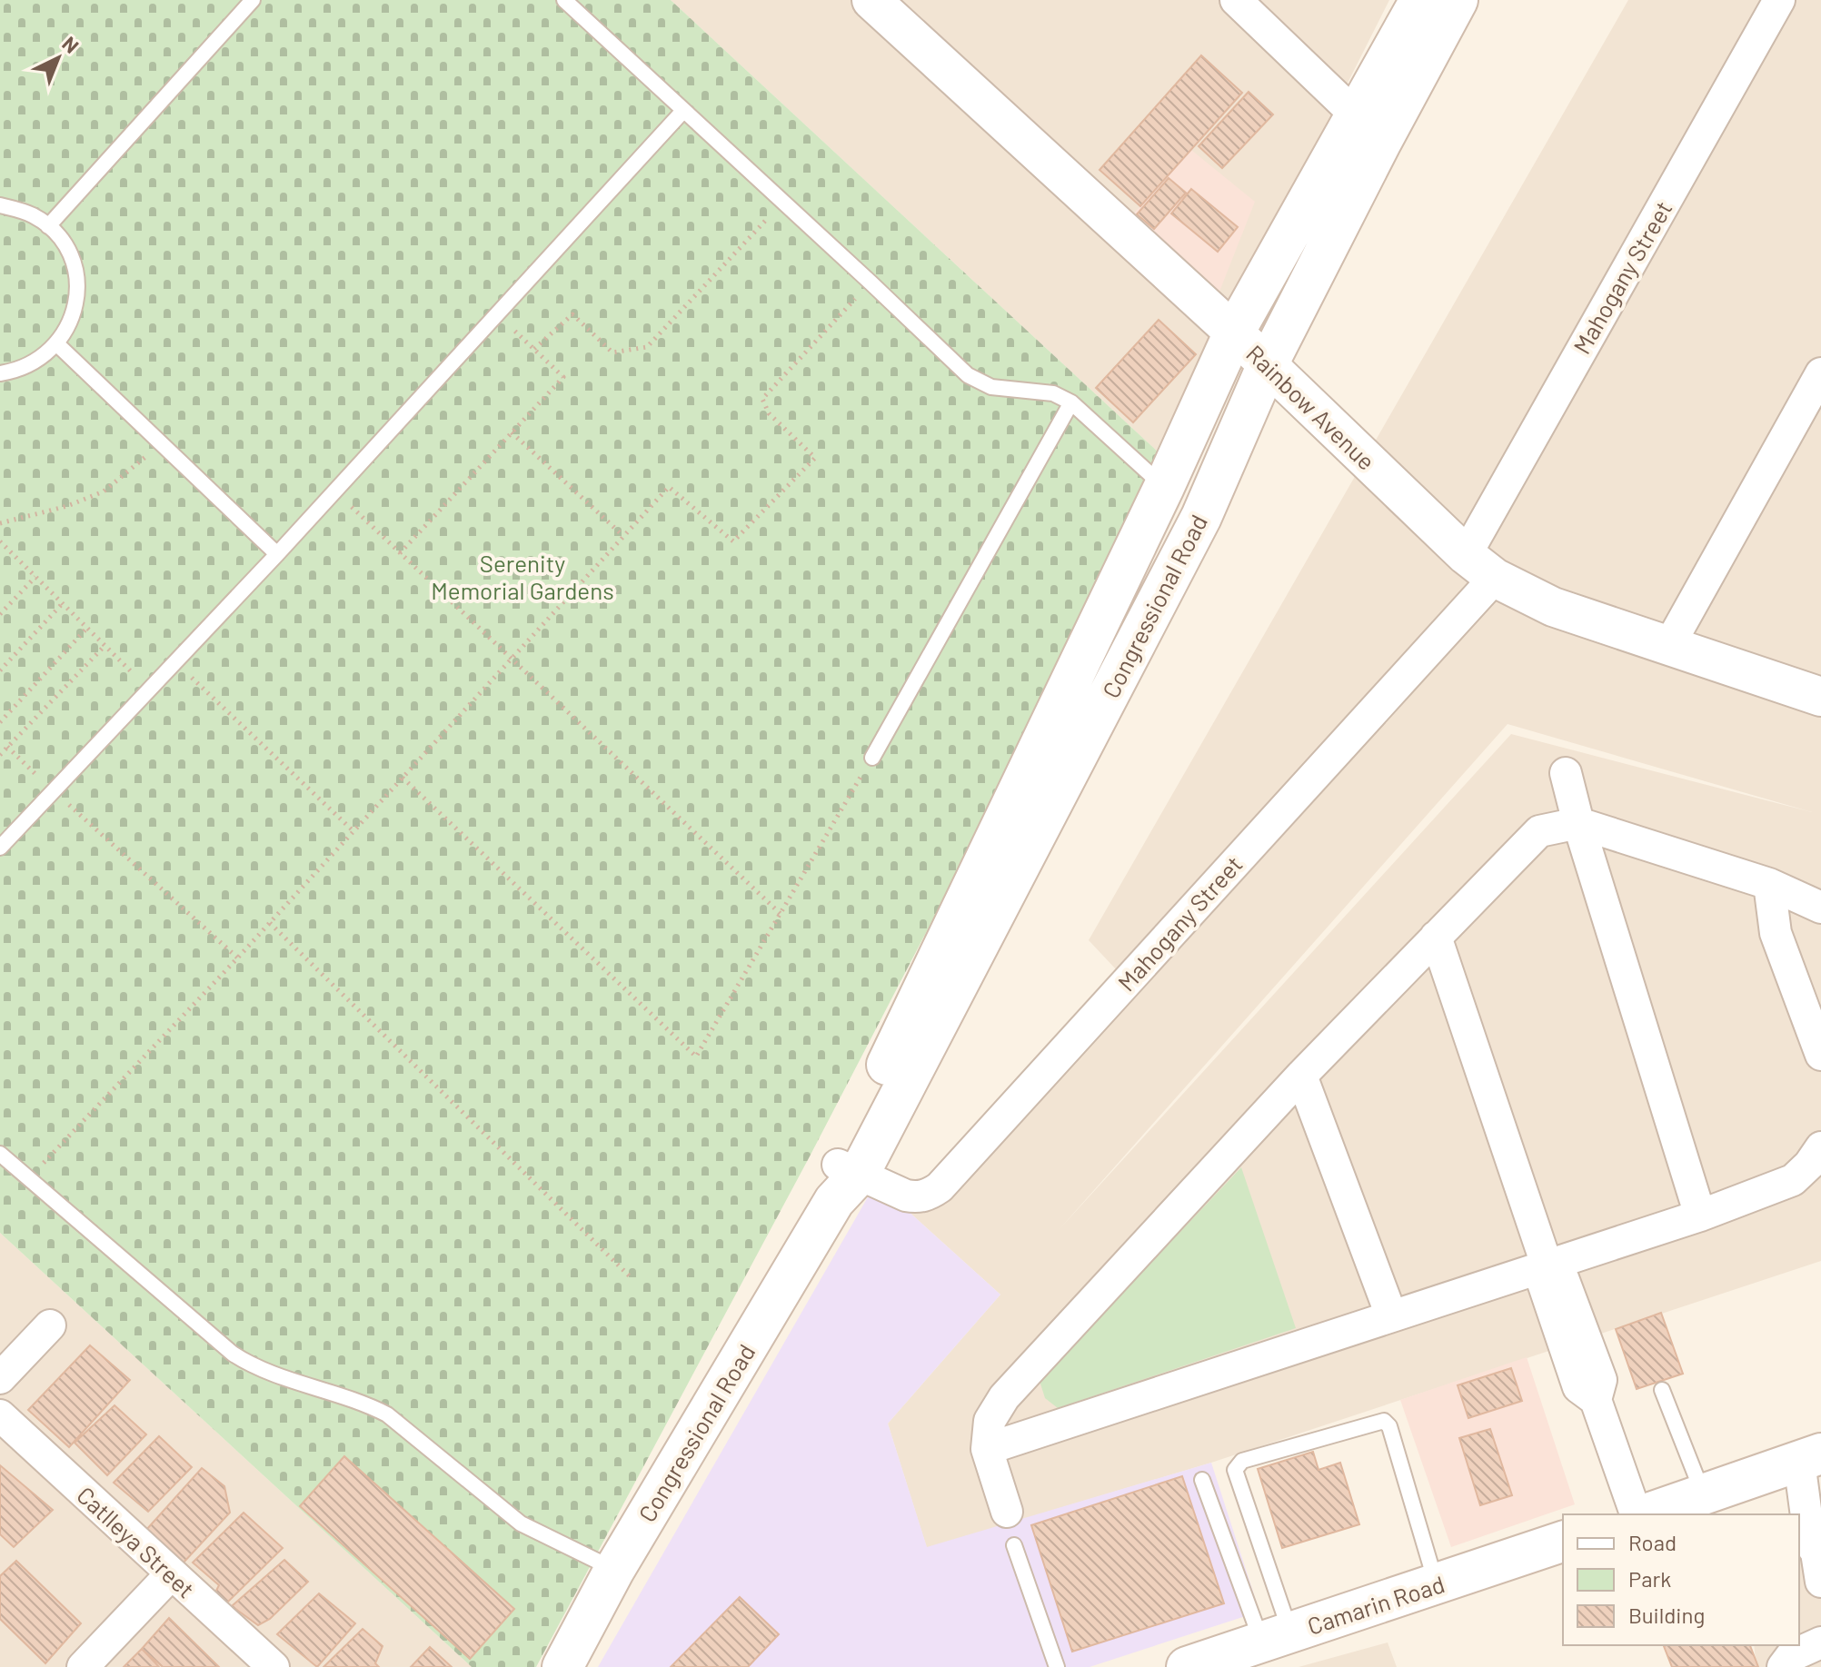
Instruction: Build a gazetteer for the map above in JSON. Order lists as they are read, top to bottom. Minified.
{"streets":{"main road":["Congressional Road","Camarin Road"],"street":["Mahogany Street","Rainbow Avenue","Catlleya Street"]},"crossings":[["Mahogany Street","Rainbow Avenue"],["Mahogany Street","Congressional Road"],["Rainbow Avenue","Congressional Road"]],"parks":["Serenity Memorial Gardens"],"legend":["Road","Park","Building"],"north":"top right"}
